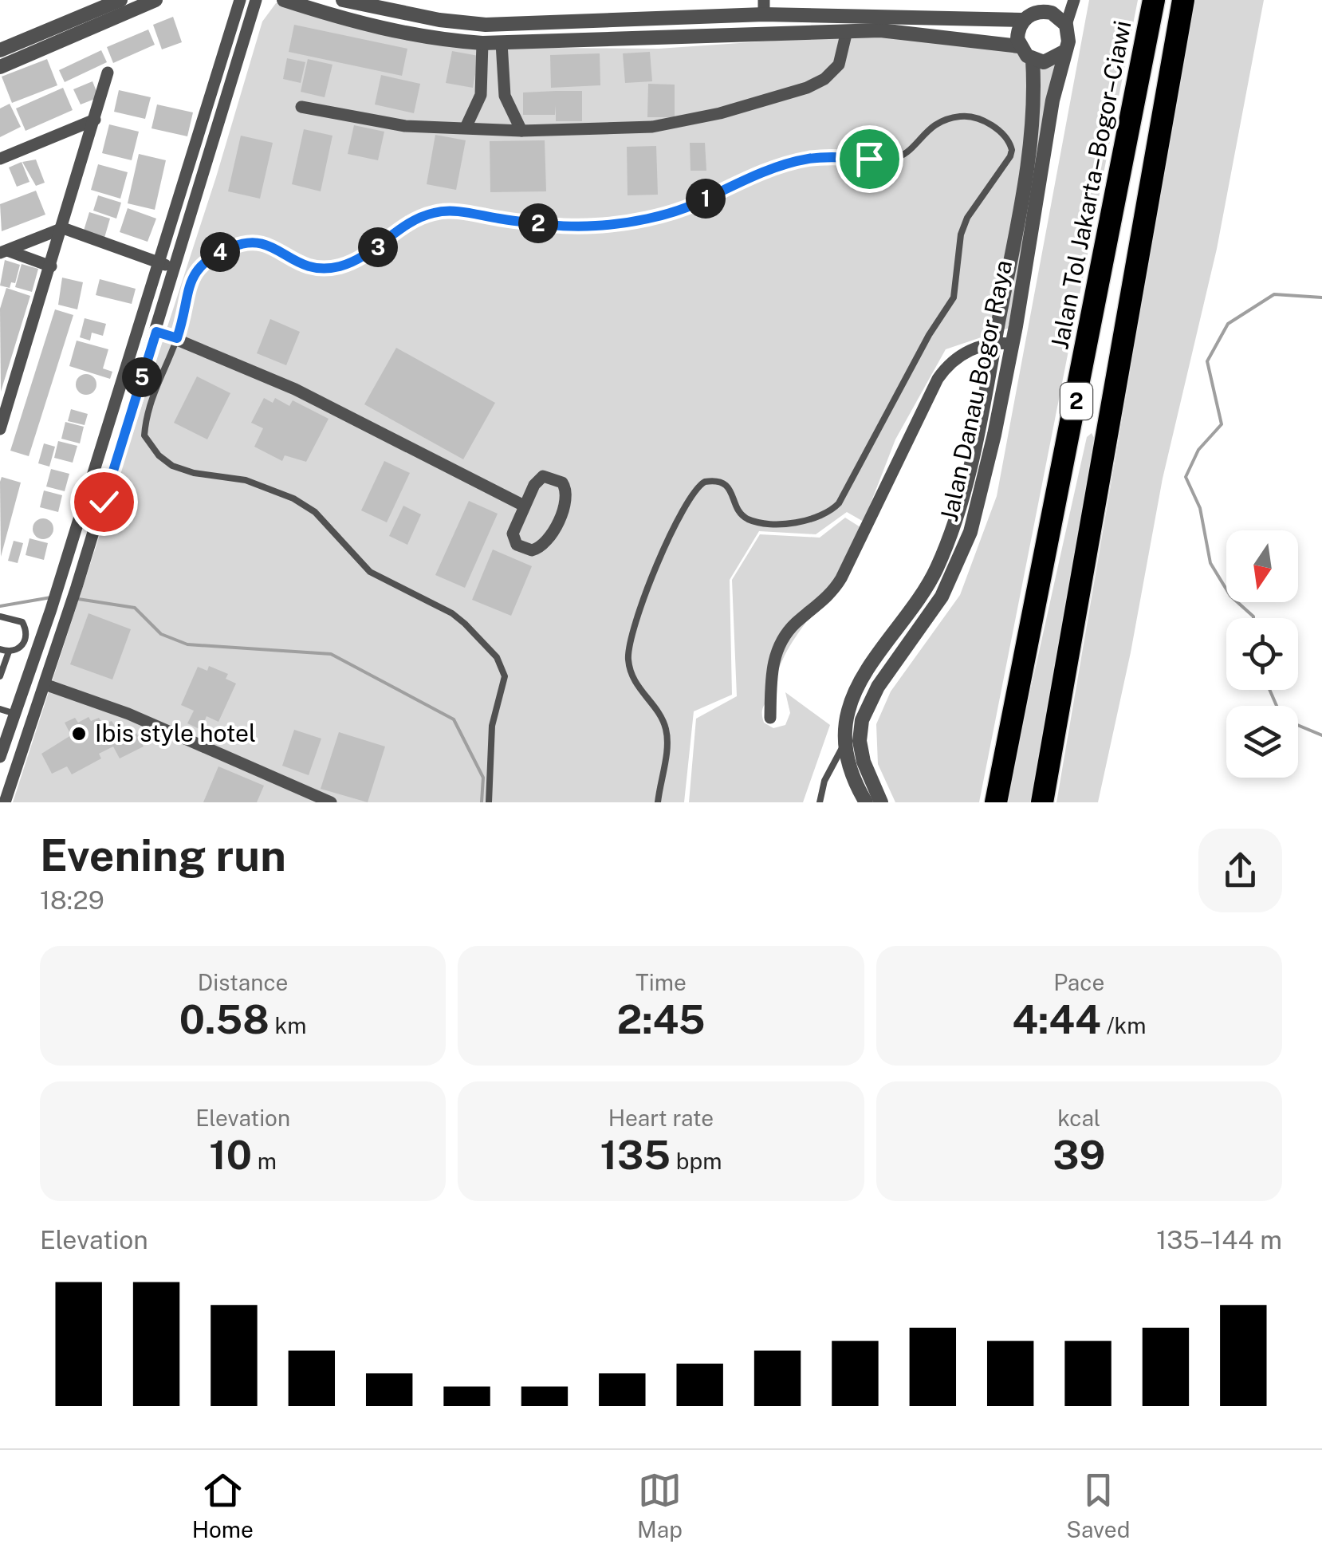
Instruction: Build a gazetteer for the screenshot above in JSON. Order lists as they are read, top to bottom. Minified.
{"streets":{"highway":["Jalan Tol Jakarta–Bogor–Ciawi","2"],"street":["Jalan Danau Bogor Raya"]},"places":["Ibis style hotel"],"north":"bottom","page":{"pins":["1","2","3","4","5"],"heading":["Evening run","18:29"],"stats":[["Distance","0.58 km"],["Time","2:45"],["Pace","4:44 /km"],["Elevation","10 m"],["Heart rate","135 bpm"],["kcal","39"]],"chart":["Elevation","135–144 m"],"tabs":["Home","Map","Saved"]}}
